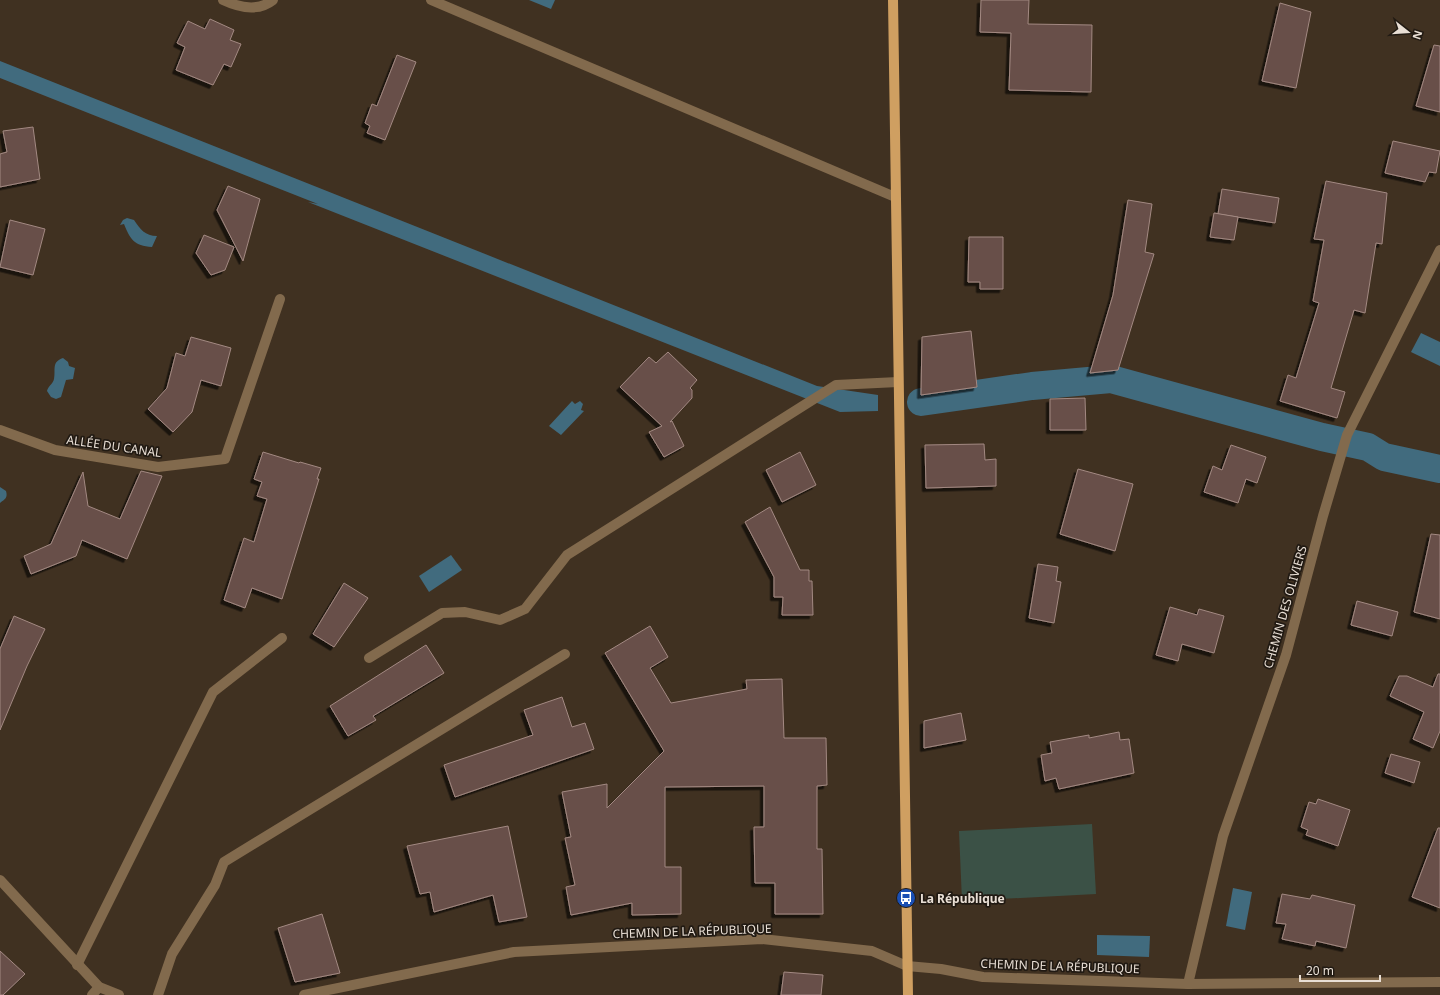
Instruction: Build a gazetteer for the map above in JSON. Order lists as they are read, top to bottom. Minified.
{"streets":{"street":["ALLÉE DU CANAL","CHEMIN DES OLIVIERS","CHEMIN DE LA RÉPUBLIQUE"]},"crossings":[["CHEMIN DES OLIVIERS","CHEMIN DE LA RÉPUBLIQUE"]],"places":{"bus stop":["La République"]},"scale_bar":"20 m","north":"right"}
